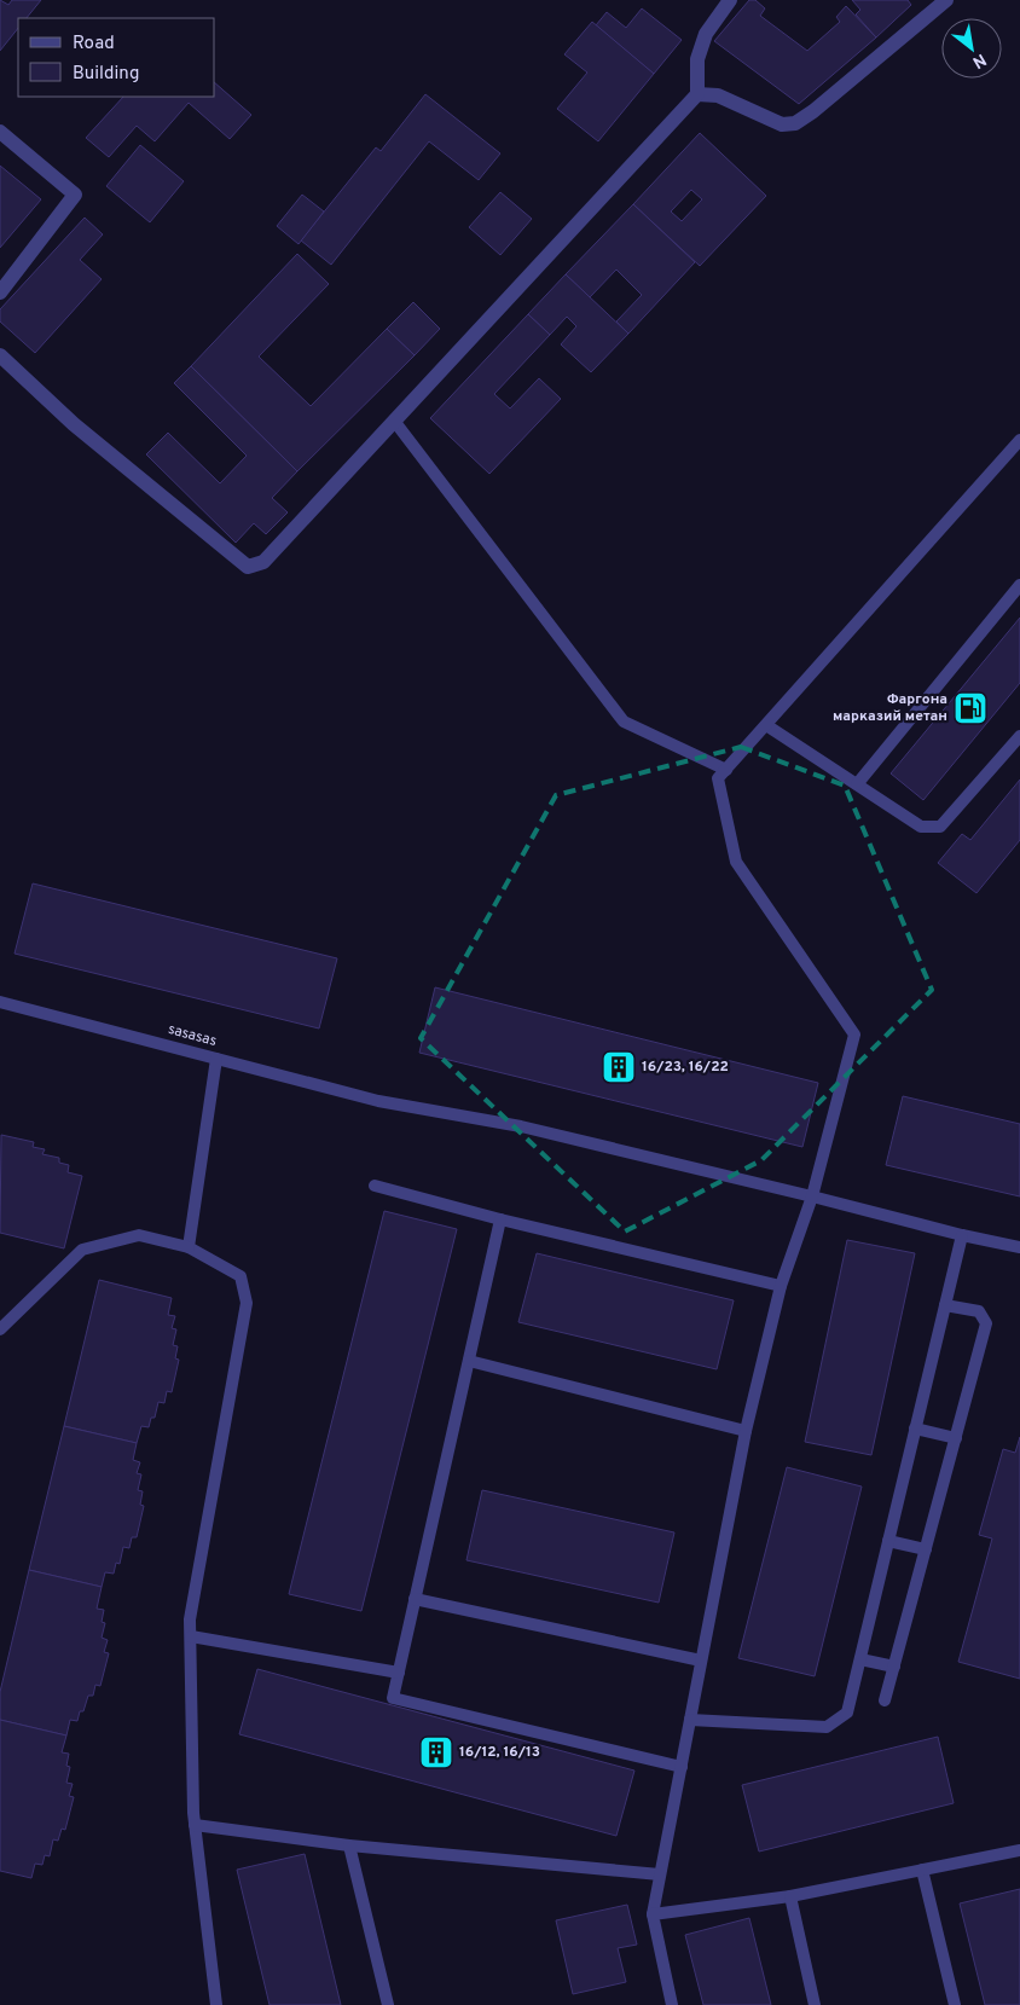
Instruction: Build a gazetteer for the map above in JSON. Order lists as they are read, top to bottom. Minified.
{"streets":{"lane":["sasasas"]},"places":{"fuel station":["Фаргона марказий метан"],"building":["16/23, 16/22","16/12, 16/13"]},"legend":["Road","Building"],"north":"bottom right"}
